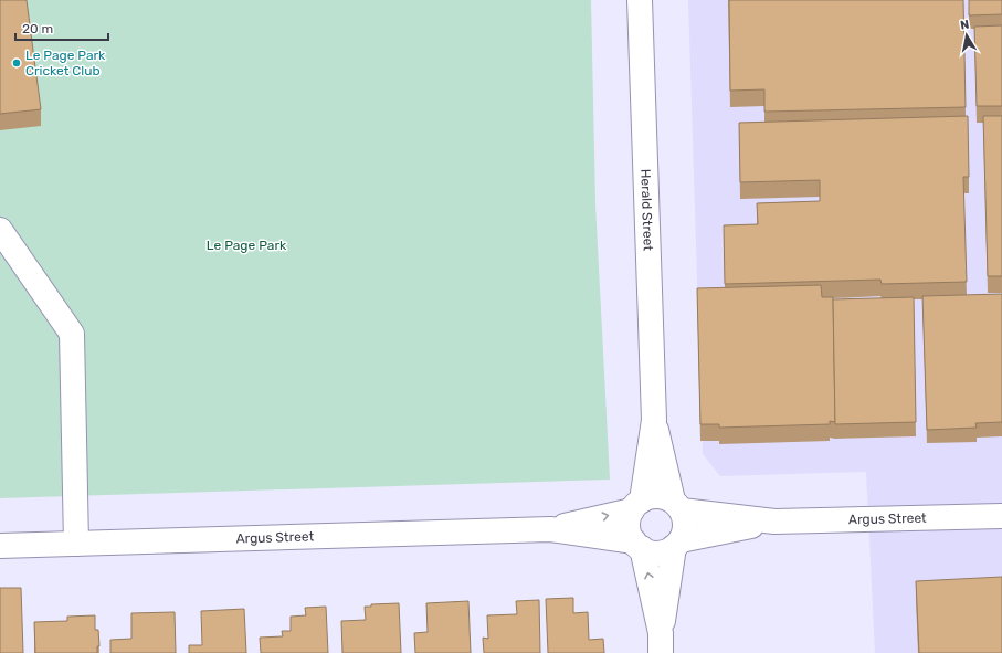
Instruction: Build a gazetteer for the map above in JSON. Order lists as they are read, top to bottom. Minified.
{"streets":{"street":["Herald Street","Argus Street"]},"crossings":[["Herald Street","Argus Street"]],"parks":["Le Page Park"],"places":["Le Page Park Cricket Club"],"scale_bar":"20 m","north":"top"}
